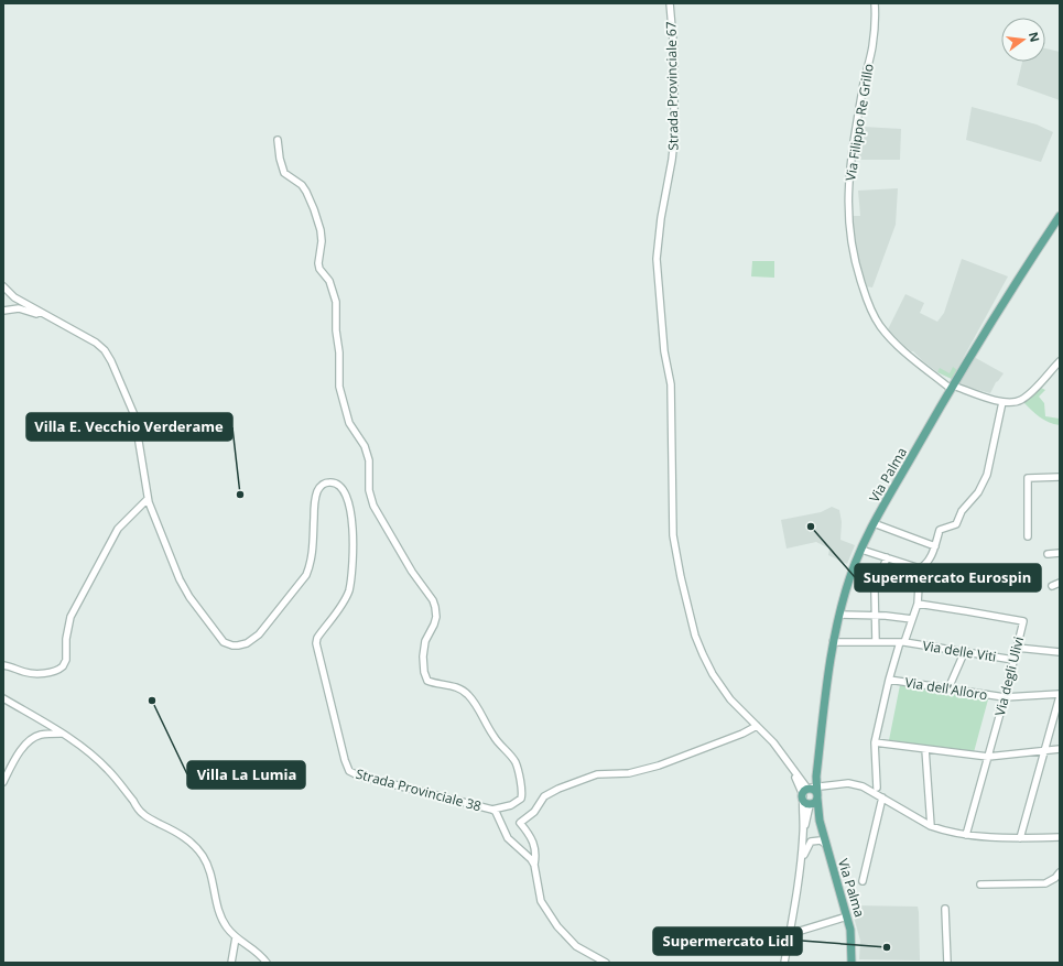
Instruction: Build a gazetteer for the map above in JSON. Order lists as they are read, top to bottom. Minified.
{"streets":{"main road":["Via Palma"],"street":["Strada Provinciale 67","Via Filippo Re Grillo","Via delle Viti","Via degli Ulivi","Via dell'Alloro","Strada Provinciale 38"]},"crossings":[["Via Filippo Re Grillo","Via Palma"],["Via Palma","Via delle Viti"],["Via delle Viti","Via degli Ulivi"],["Via degli Ulivi","Via dell'Alloro"]],"places":["Villa E. Vecchio Verderame","Supermercato Eurospin","Villa La Lumia","Supermercato Lidl"],"north":"right"}
